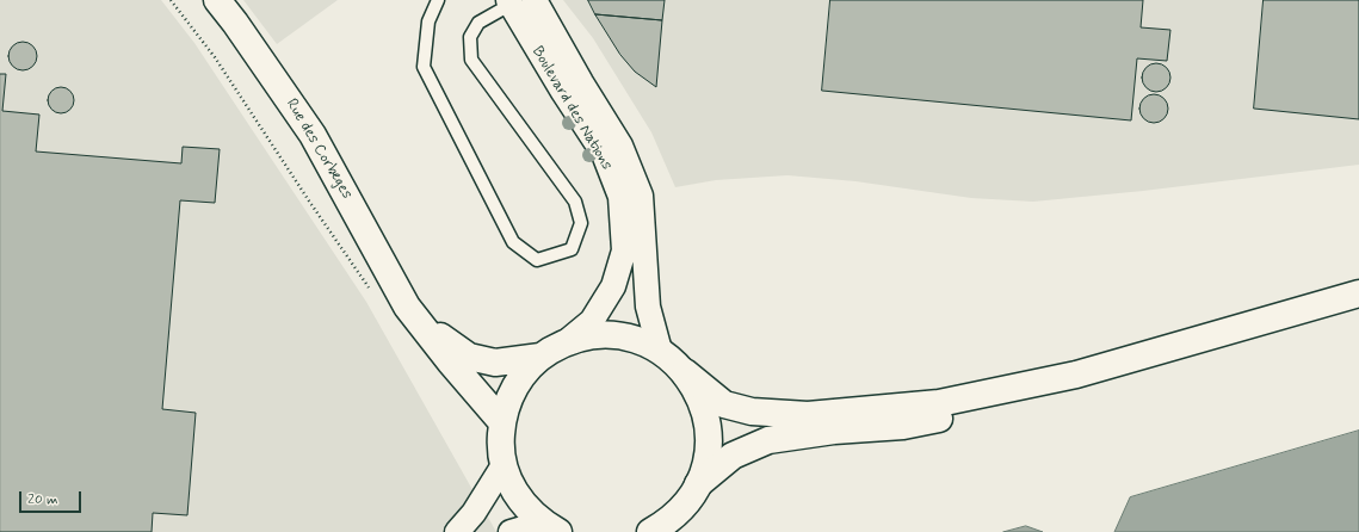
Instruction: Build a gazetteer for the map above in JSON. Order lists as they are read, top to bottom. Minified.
{"streets":{"main road":["Rue des Corbeges"],"street":["Boulevard des Nations"]},"scale_bar":"20 m"}
